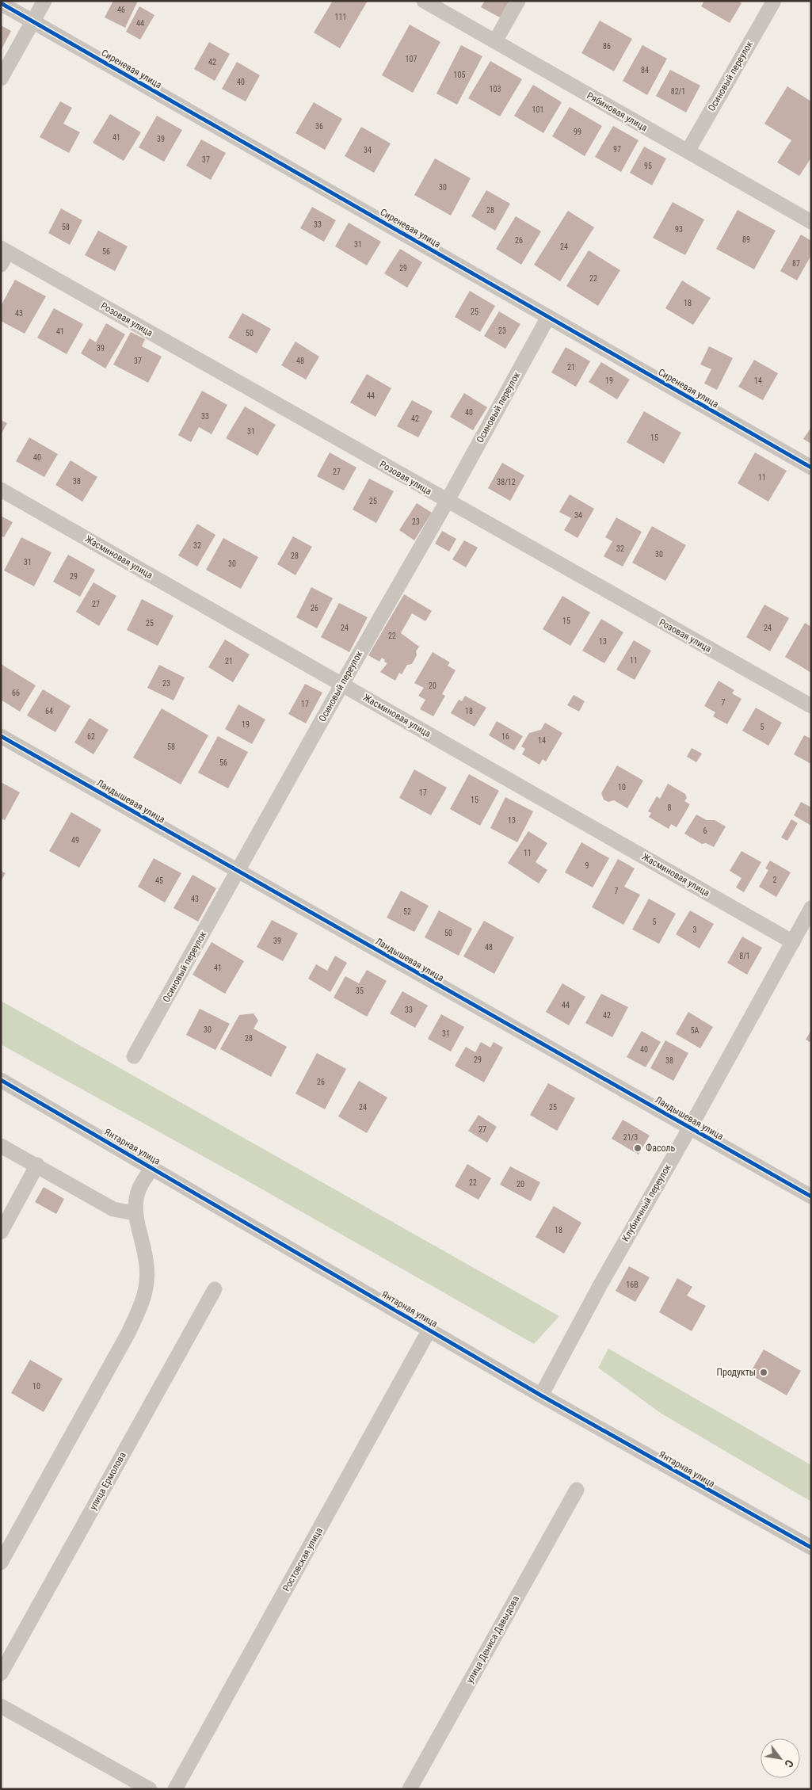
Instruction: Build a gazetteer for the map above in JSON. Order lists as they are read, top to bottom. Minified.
{"streets":{"street":["Сиреневая улица","Осиновый переулок","Рябиновая улица","Розовая улица","Жасминовая улица","Ландышевая улица","Янтарная улица","Клубничный переулок","улица Ермолова","Ростовская улица","улица Дениса Давыдова"]},"crossings":[["Сиреневая улица","Осиновый переулок"],["Осиновый переулок","Рябиновая улица"],["Осиновый переулок","Розовая улица"],["Осиновый переулок","Жасминовая улица"],["Осиновый переулок","Ландышевая улица"],["Жасминовая улица","Клубничный переулок"],["Ландышевая улица","Клубничный переулок"],["Янтарная улица","Клубничный переулок"],["Янтарная улица","Ростовская улица"]],"places":["Фасоль","Продукты"],"house_numbers":["46","111","44","86","107","42","84","105","40","103","82/1","101","36","99","41","39","97","34","37","95","30","28","33","58","93","89","26","31","24","56","87","29","22","18","25","43","23","41","50","39","37","48","21","19","14","44","40","33","42","31","15","40","27","11","38","38/12","25","34","23","32","32","30","28","31","30","29","27","26","15","25","24","24","22","13","11","21","23","20","66","7","17","64","18","19","5","62","16","14","58","56","10","17","15","8","13","6","49","11","9","2","45","7","43","52","5","3","50","39","48","8/1","41","35","44","33","42","30","5А","31","28","40","29","38","26","24","25","27","21/3","22","20","18","16В","10"],"north":"bottom right"}
